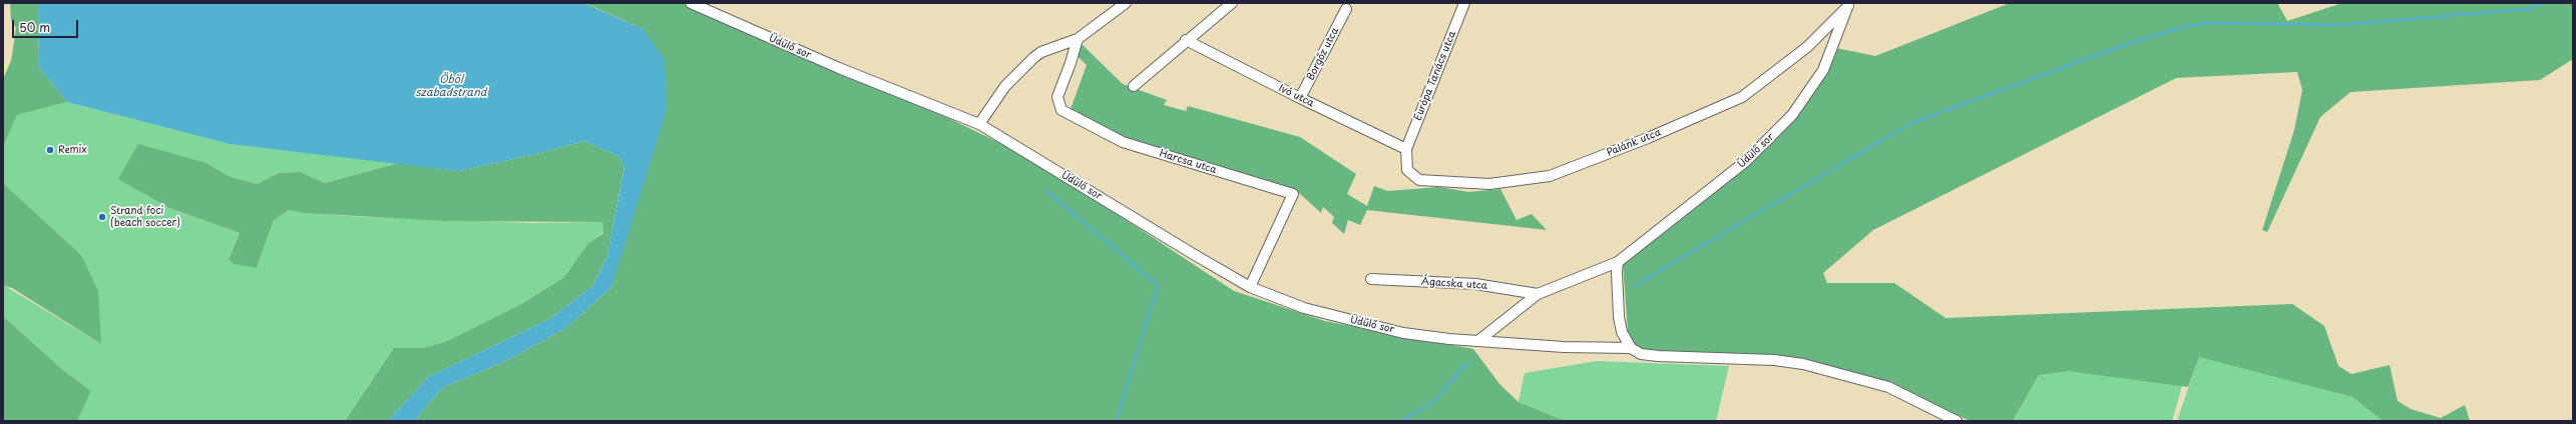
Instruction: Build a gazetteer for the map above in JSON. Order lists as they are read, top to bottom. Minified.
{"streets":{"street":["Üdülő sor","Borgőz utca","Európa Tanács utca","Ivó utca","Palánk utca","Harcsa utca","Ágacska utca"]},"crossings":[["Üdülő sor","Palánk utca"],["Üdülő sor","Harcsa utca"],["Üdülő sor","Ágacska utca"],["Borgőz utca","Ivó utca"],["Európa Tanács utca","Ivó utca"],["Európa Tanács utca","Palánk utca"],["Ivó utca","Palánk utca"]],"water":["Öböl szabadstrand"],"places":["Remix","Strand foci (beach soccer)"],"scale_bar":"50 m"}
